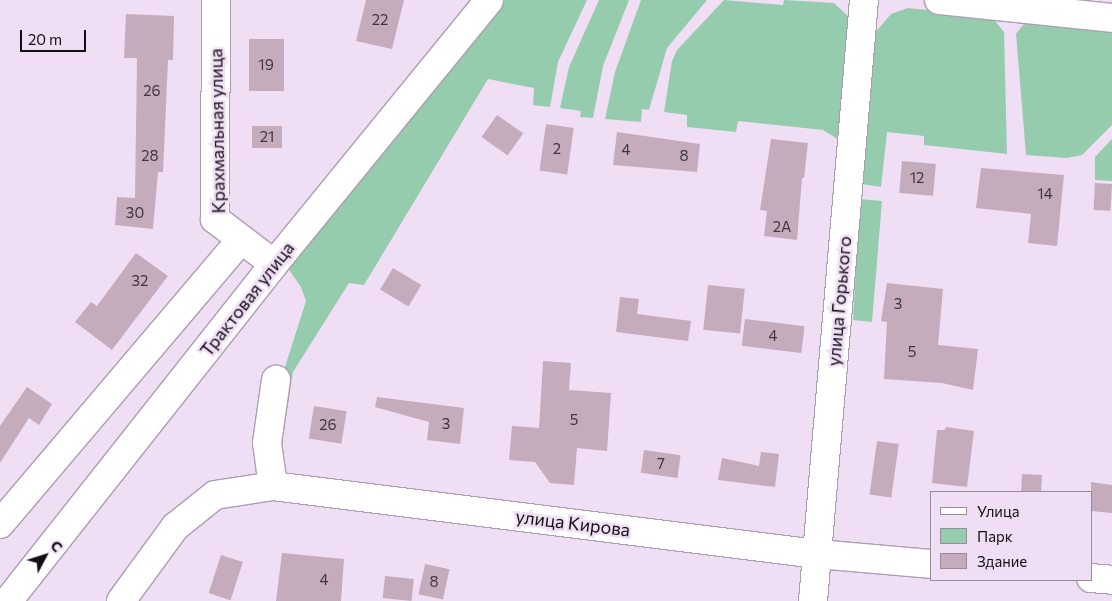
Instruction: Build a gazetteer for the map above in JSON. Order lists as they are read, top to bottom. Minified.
{"streets":{"street":["Крахмальная улица","Трактовая улица","улица Горького","улица Кирова"]},"crossings":[["Крахмальная улица","Трактовая улица"],["улица Горького","улица Кирова"]],"house_numbers":["22","19","26","21","2","4","28","8","12","14","30","2А","32","3","4","5","5","3","26","7","4","8"],"legend":["Улица","Парк","Здание"],"scale_bar":"20 m","north":"top right"}
